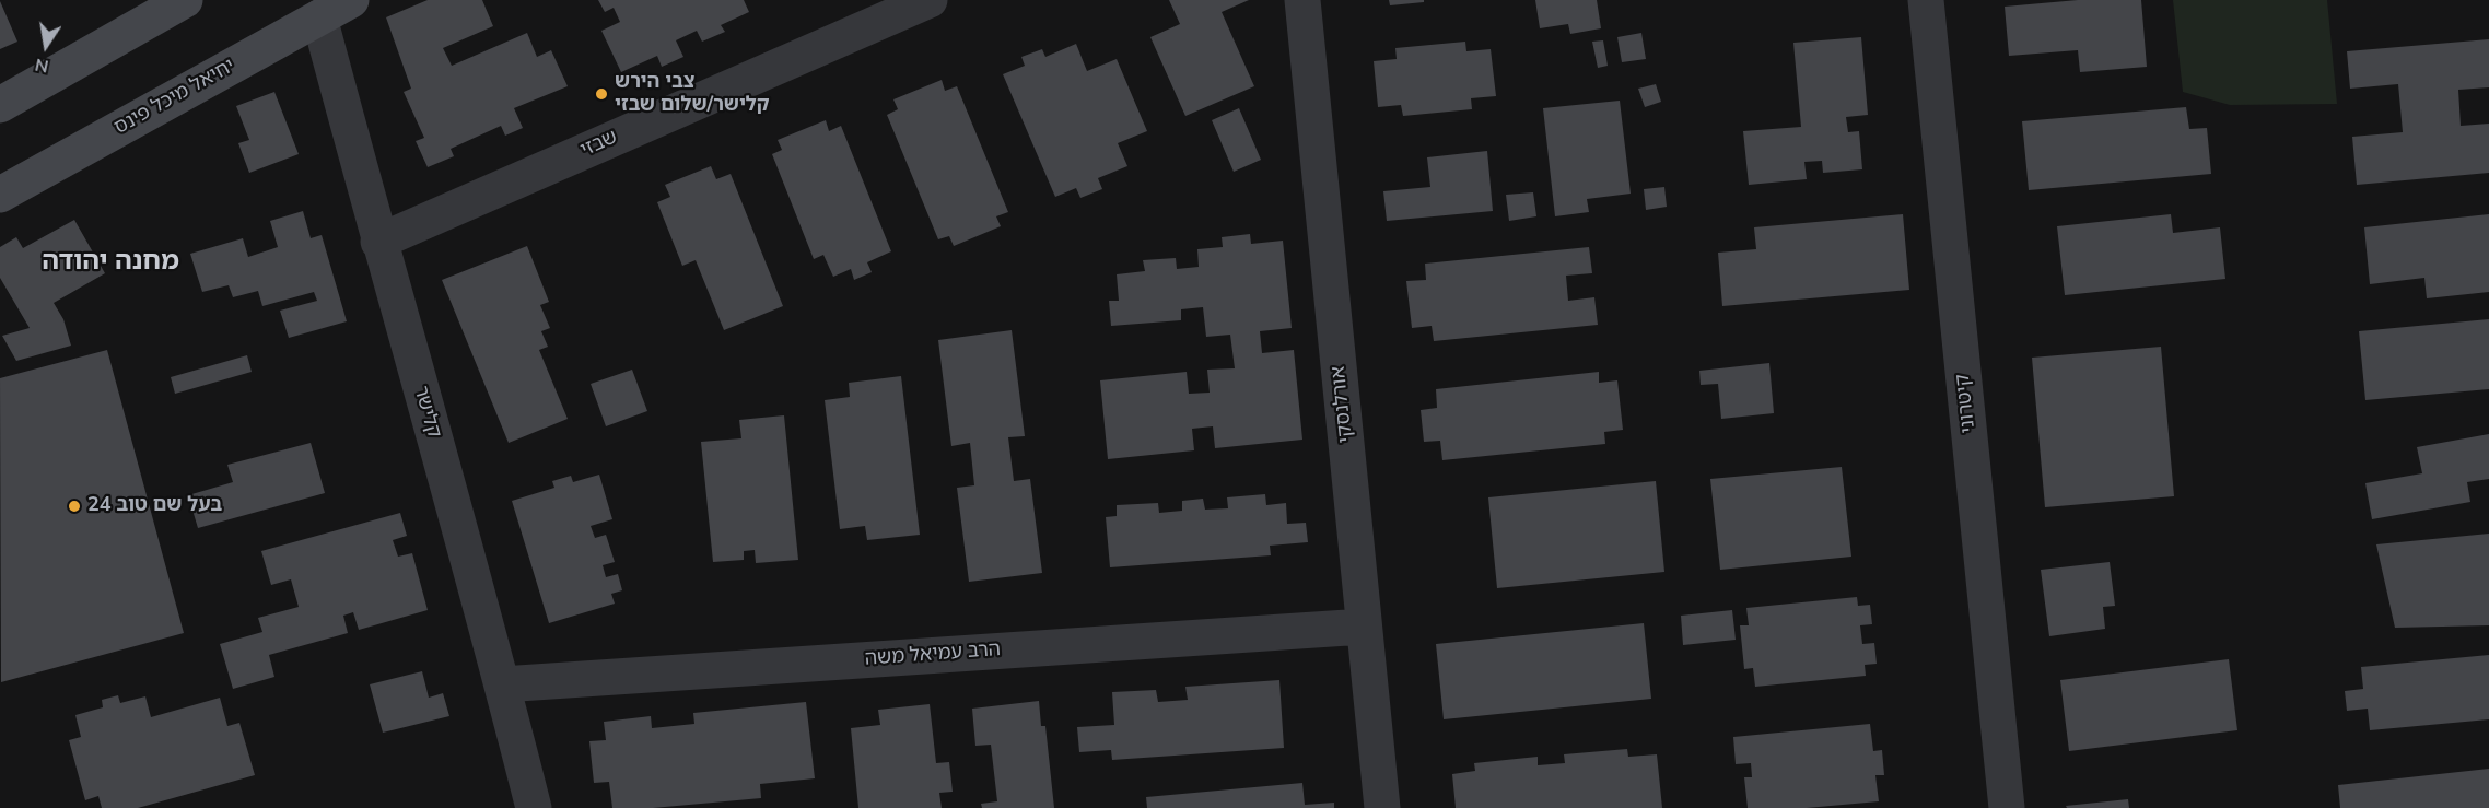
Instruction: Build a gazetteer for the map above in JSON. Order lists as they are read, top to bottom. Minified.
{"streets":{"main road":["יחיאל מיכל פינס"],"street":["שבזי","קיטרוני","אורלנסקי","קלישר","הרב עמיאל משה"]},"crossings":[["יחיאל מיכל פינס","קלישר"],["שבזי","קלישר"],["אורלנסקי","הרב עמיאל משה"],["קלישר","הרב עמיאל משה"]],"districts":["מחנה יהודה"],"places":["צבי הירש קלישר/שלום שבזי","בעל שם טוב 24"],"north":"bottom"}
